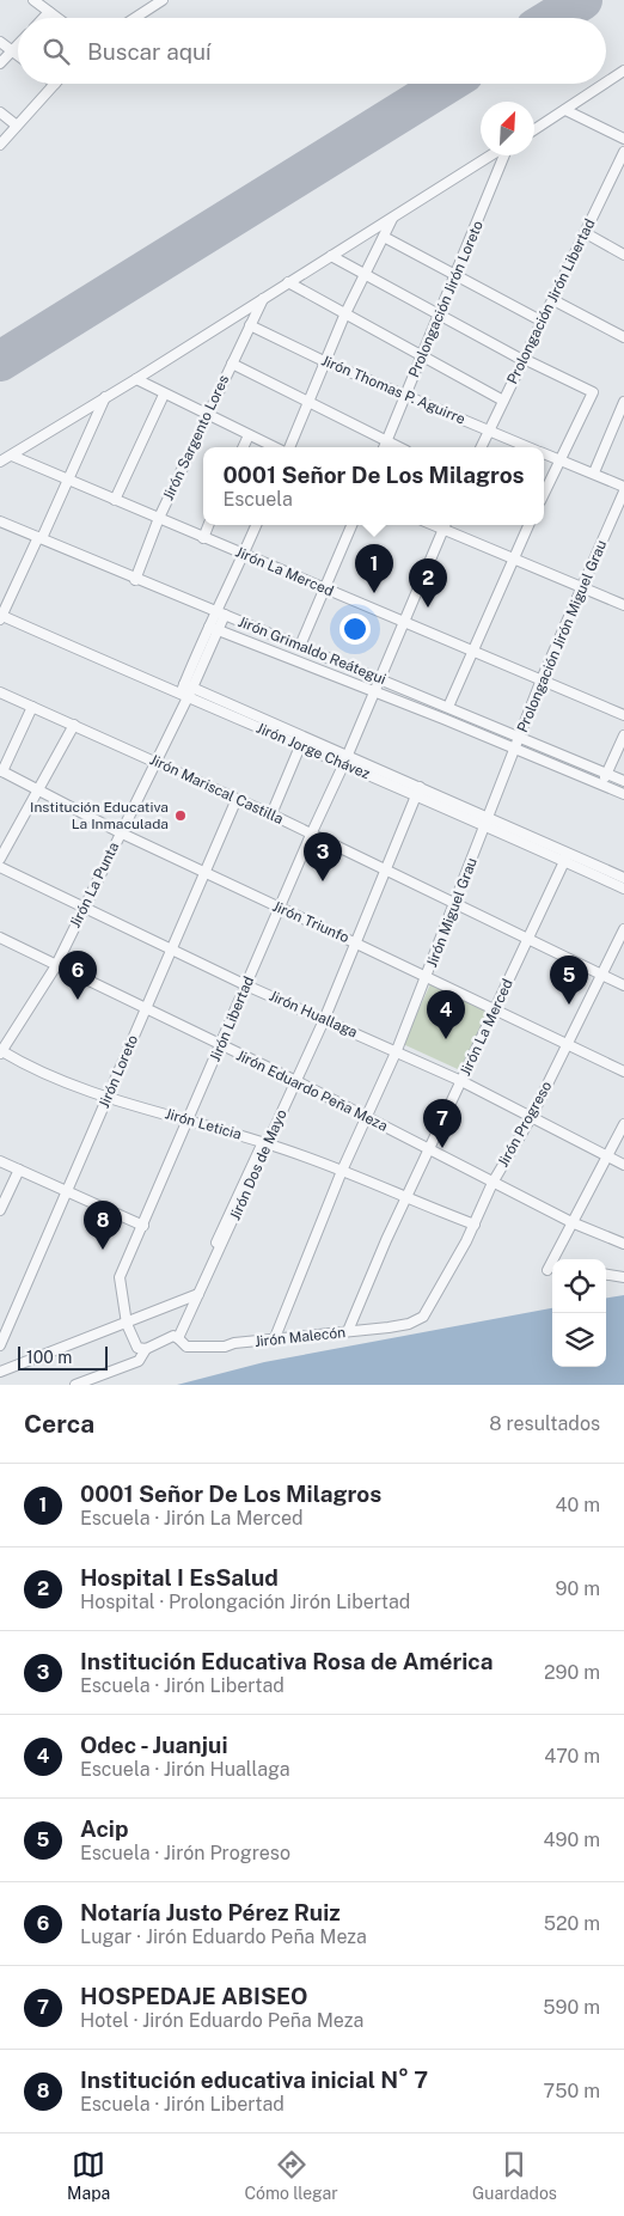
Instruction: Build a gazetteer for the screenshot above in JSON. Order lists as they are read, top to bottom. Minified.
{"streets":{"street":["Prolongación Jirón Loreto","Prolongación Jirón Libertad","Jirón Thomas P. Aguirre","Jirón Sargento Lores","Jirón La Merced","Prolongación Jirón Miguel Grau","Jirón Grimaldo Reátegui","Jirón Jorge Chávez","Jirón Mariscal Castilla","Jirón La Punta","Jirón Miguel Grau","Jirón Triunfo","Jirón Huallaga","Jirón Libertad","Jirón Loreto","Jirón Eduardo Peña Meza","Jirón Leticia","Jirón Progreso","Jirón Dos de Mayo","Jirón Malecón"]},"crossings":[["Prolongación Jirón Loreto","Jirón Thomas P. Aguirre"],["Prolongación Jirón Libertad","Jirón Thomas P. Aguirre"],["Jirón Thomas P. Aguirre","Jirón Sargento Lores"],["Jirón Thomas P. Aguirre","Prolongación Jirón Miguel Grau"],["Jirón Sargento Lores","Jirón La Merced"],["Jirón Sargento Lores","Jirón Grimaldo Reátegui"],["Jirón La Merced","Prolongación Jirón Miguel Grau"],["Jirón La Merced","Jirón Jorge Chávez"],["Jirón La Merced","Jirón Mariscal Castilla"],["Jirón La Merced","Jirón Triunfo"],["Jirón La Merced","Jirón Huallaga"],["Jirón La Merced","Jirón Eduardo Peña Meza"],["Jirón La Merced","Jirón Leticia"],["Jirón La Merced","Jirón Malecón"],["Prolongación Jirón Miguel Grau","Jirón Grimaldo Reátegui"],["Prolongación Jirón Miguel Grau","Jirón Miguel Grau"],["Jirón Grimaldo Reátegui","Jirón La Punta"],["Jirón Grimaldo Reátegui","Jirón Miguel Grau"],["Jirón Grimaldo Reátegui","Jirón Libertad"],["Jirón Jorge Chávez","Jirón La Punta"],["Jirón Jorge Chávez","Jirón Miguel Grau"],["Jirón Jorge Chávez","Jirón Libertad"],["Jirón Jorge Chávez","Jirón Dos de Mayo"],["Jirón Mariscal Castilla","Jirón La Punta"],["Jirón Mariscal Castilla","Jirón Miguel Grau"],["Jirón Mariscal Castilla","Jirón Libertad"],["Jirón Mariscal Castilla","Jirón Loreto"],["Jirón Mariscal Castilla","Jirón Progreso"],["Jirón Mariscal Castilla","Jirón Dos de Mayo"],["Jirón La Punta","Jirón Triunfo"],["Jirón La Punta","Jirón Huallaga"],["Jirón La Punta","Jirón Eduardo Peña Meza"],["Jirón La Punta","Jirón Leticia"],["Jirón Miguel Grau","Jirón Triunfo"],["Jirón Miguel Grau","Jirón Huallaga"],["Jirón Miguel Grau","Jirón Eduardo Peña Meza"],["Jirón Miguel Grau","Jirón Leticia"],["Jirón Miguel Grau","Jirón Malecón"],["Jirón Triunfo","Jirón Libertad"],["Jirón Triunfo","Jirón Loreto"],["Jirón Triunfo","Jirón Progreso"],["Jirón Triunfo","Jirón Dos de Mayo"],["Jirón Huallaga","Jirón Libertad"],["Jirón Huallaga","Jirón Loreto"],["Jirón Huallaga","Jirón Progreso"],["Jirón Huallaga","Jirón Dos de Mayo"],["Jirón Libertad","Jirón Eduardo Peña Meza"],["Jirón Libertad","Jirón Leticia"],["Jirón Loreto","Jirón Eduardo Peña Meza"],["Jirón Loreto","Jirón Leticia"],["Jirón Eduardo Peña Meza","Jirón Progreso"],["Jirón Eduardo Peña Meza","Jirón Dos de Mayo"],["Jirón Leticia","Jirón Progreso"],["Jirón Leticia","Jirón Dos de Mayo"],["Jirón Progreso","Jirón Malecón"],["Jirón Dos de Mayo","Jirón Malecón"]],"places":["Institución Educativa La Inmaculada"],"scale_bar":"100 m","north":"top right","page":{"search":"Buscar aquí","popup":["0001 Señor De Los Milagros","Escuela"],"pins":["1","2","3","6","5","4","7","8"],"scale":"100 m","heading":["Cerca","8 resultados"],"list":[{"mark":"1","name":"0001 Señor De Los Milagros","note":"Escuela · Jirón La Merced","value":"40 m"},{"mark":"2","name":"Hospital I EsSalud","note":"Hospital · Prolongación Jirón Libertad","value":"90 m"},{"mark":"3","name":"Institución Educativa Rosa de América","note":"Escuela · Jirón Libertad","value":"290 m"},{"mark":"4","name":"Odec - Juanjui","note":"Escuela · Jirón Huallaga","value":"470 m"},{"mark":"5","name":"Acip","note":"Escuela · Jirón Progreso","value":"490 m"},{"mark":"6","name":"Notaría Justo Pérez Ruiz","note":"Lugar · Jirón Eduardo Peña Meza","value":"520 m"},{"mark":"7","name":"HOSPEDAJE ABISEO","note":"Hotel · Jirón Eduardo Peña Meza","value":"590 m"},{"mark":"8","name":"Institución educativa inicial N° 7","note":"Escuela · Jirón Libertad","value":"750 m"}],"nav":["Mapa","Cómo llegar","Guardados"]}}
